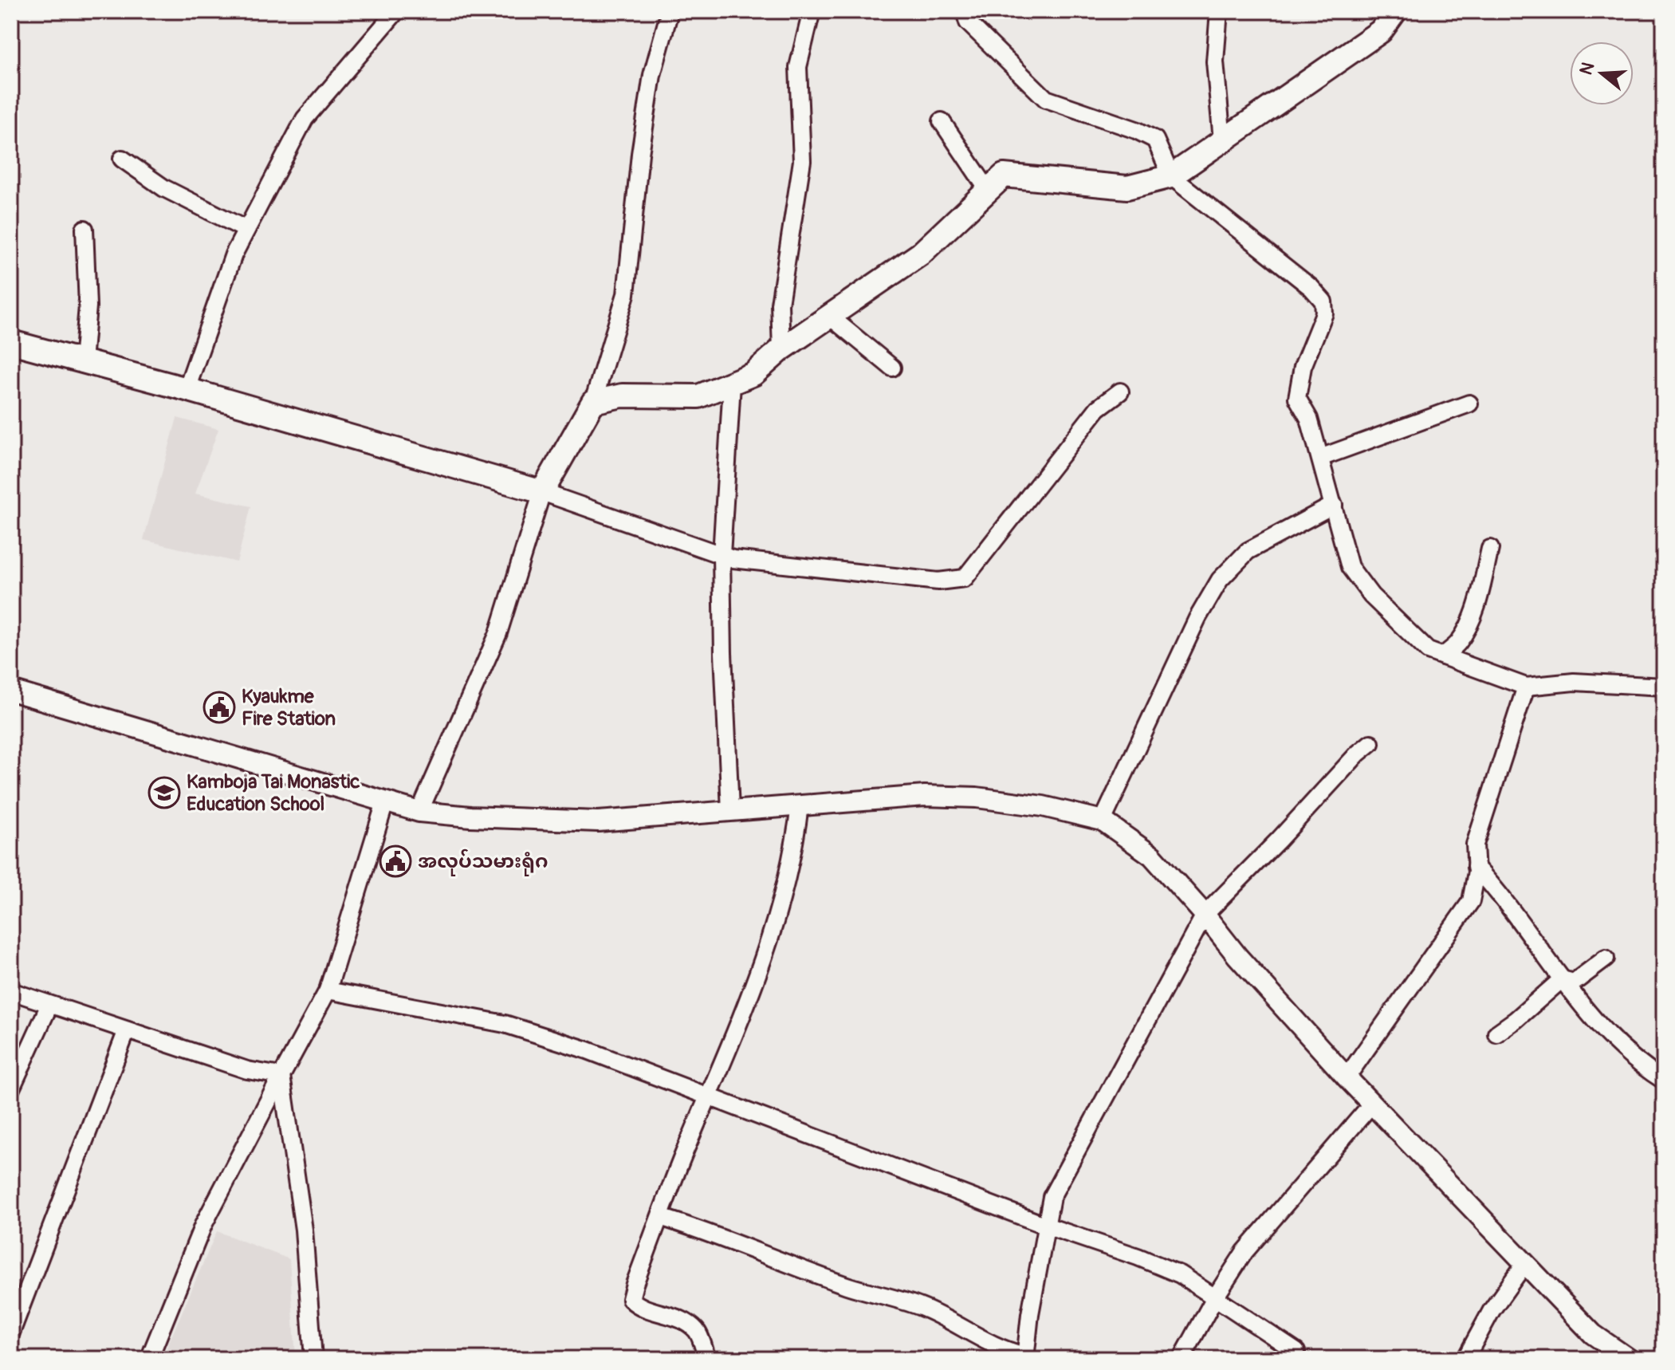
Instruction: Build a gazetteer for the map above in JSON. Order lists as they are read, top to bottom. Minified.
{"places":{"public building":["Kyaukme Fire Station","အလုပ်သမားရုံဂ"],"school or university":["Kamboja Tai Monastic Education School"]},"north":"left"}
